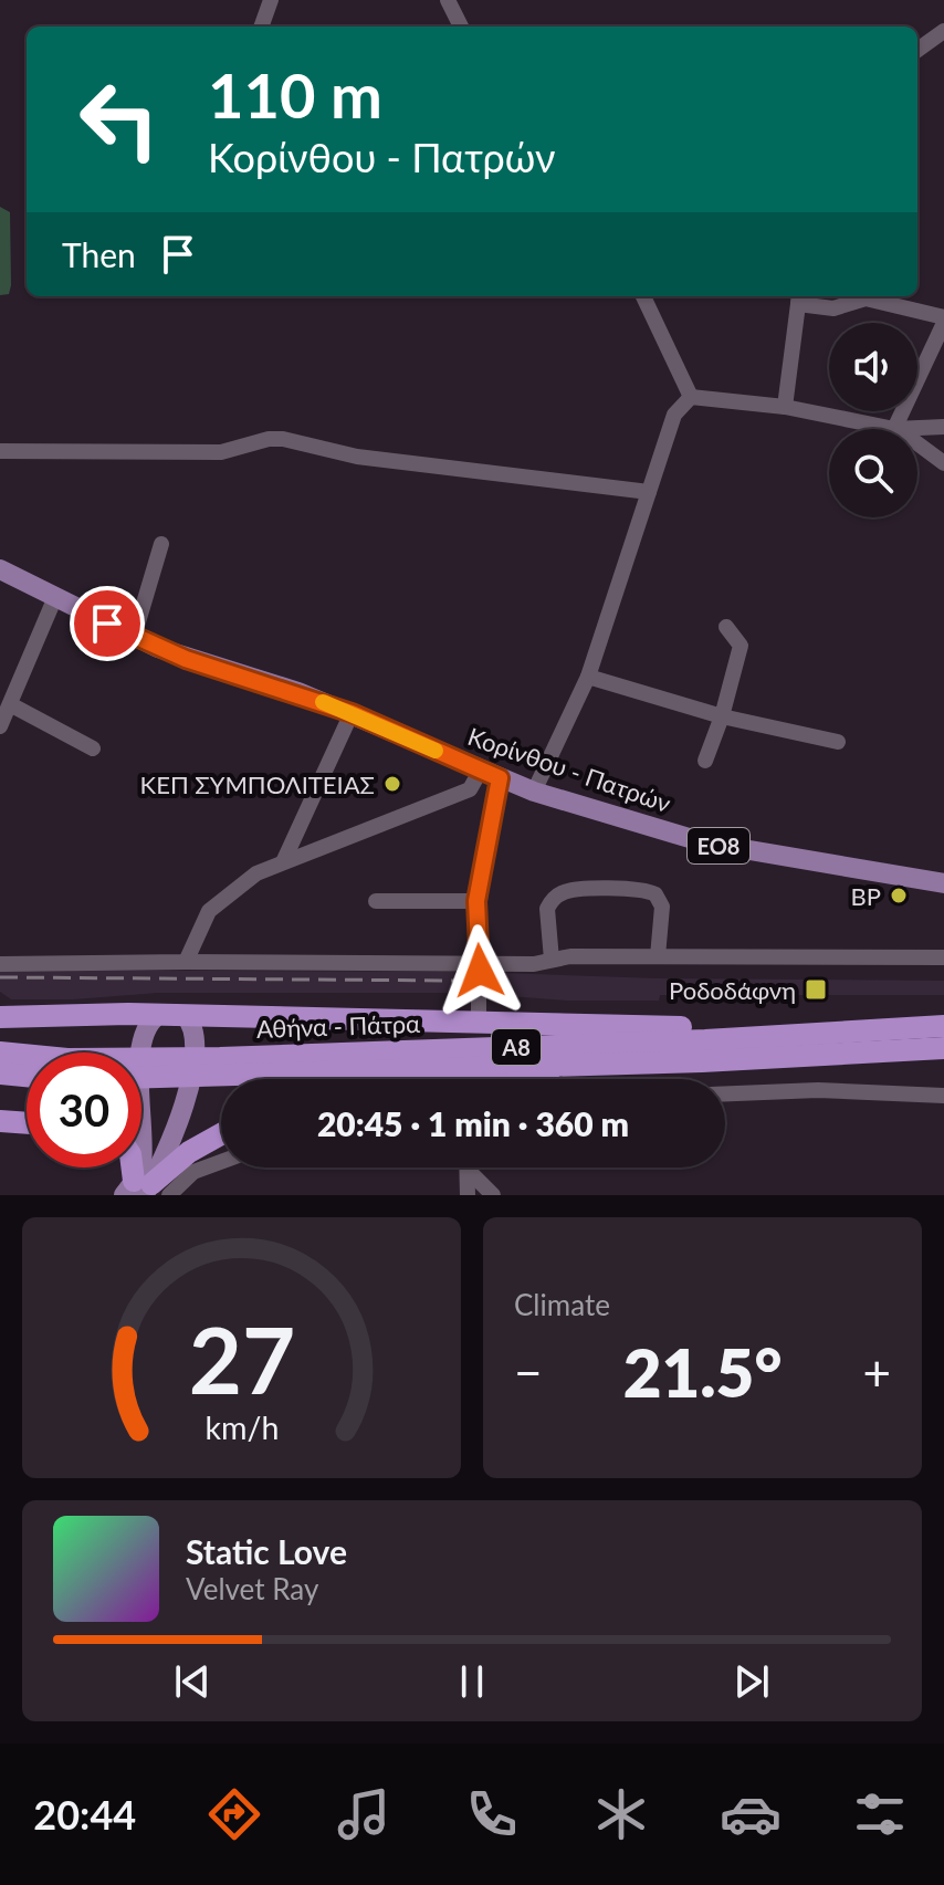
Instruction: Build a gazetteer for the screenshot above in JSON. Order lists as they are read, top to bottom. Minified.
{"streets":{"highway":["Αθήνα - Πάτρα","Α8"],"main road":["Κορίνθου - Πατρών","ΕΟ8"]},"places":{"other":["ΚΕΠ ΣΥΜΠΟΛΙΤΕΙΑΣ","BP"],"transit":["Ροδοδάφνη"]},"page":{"turn":["110 m","Κορίνθου - Πατρών"],"then":"Then","limit":"30","trip":"20:45 · 1 min · 360 m","tile":"Climate","heat":["−","21.5°","+"],"song":["Static Love","Velvet Ray"],"tabs":"20:44","gauge":["27","km/h"]}}
